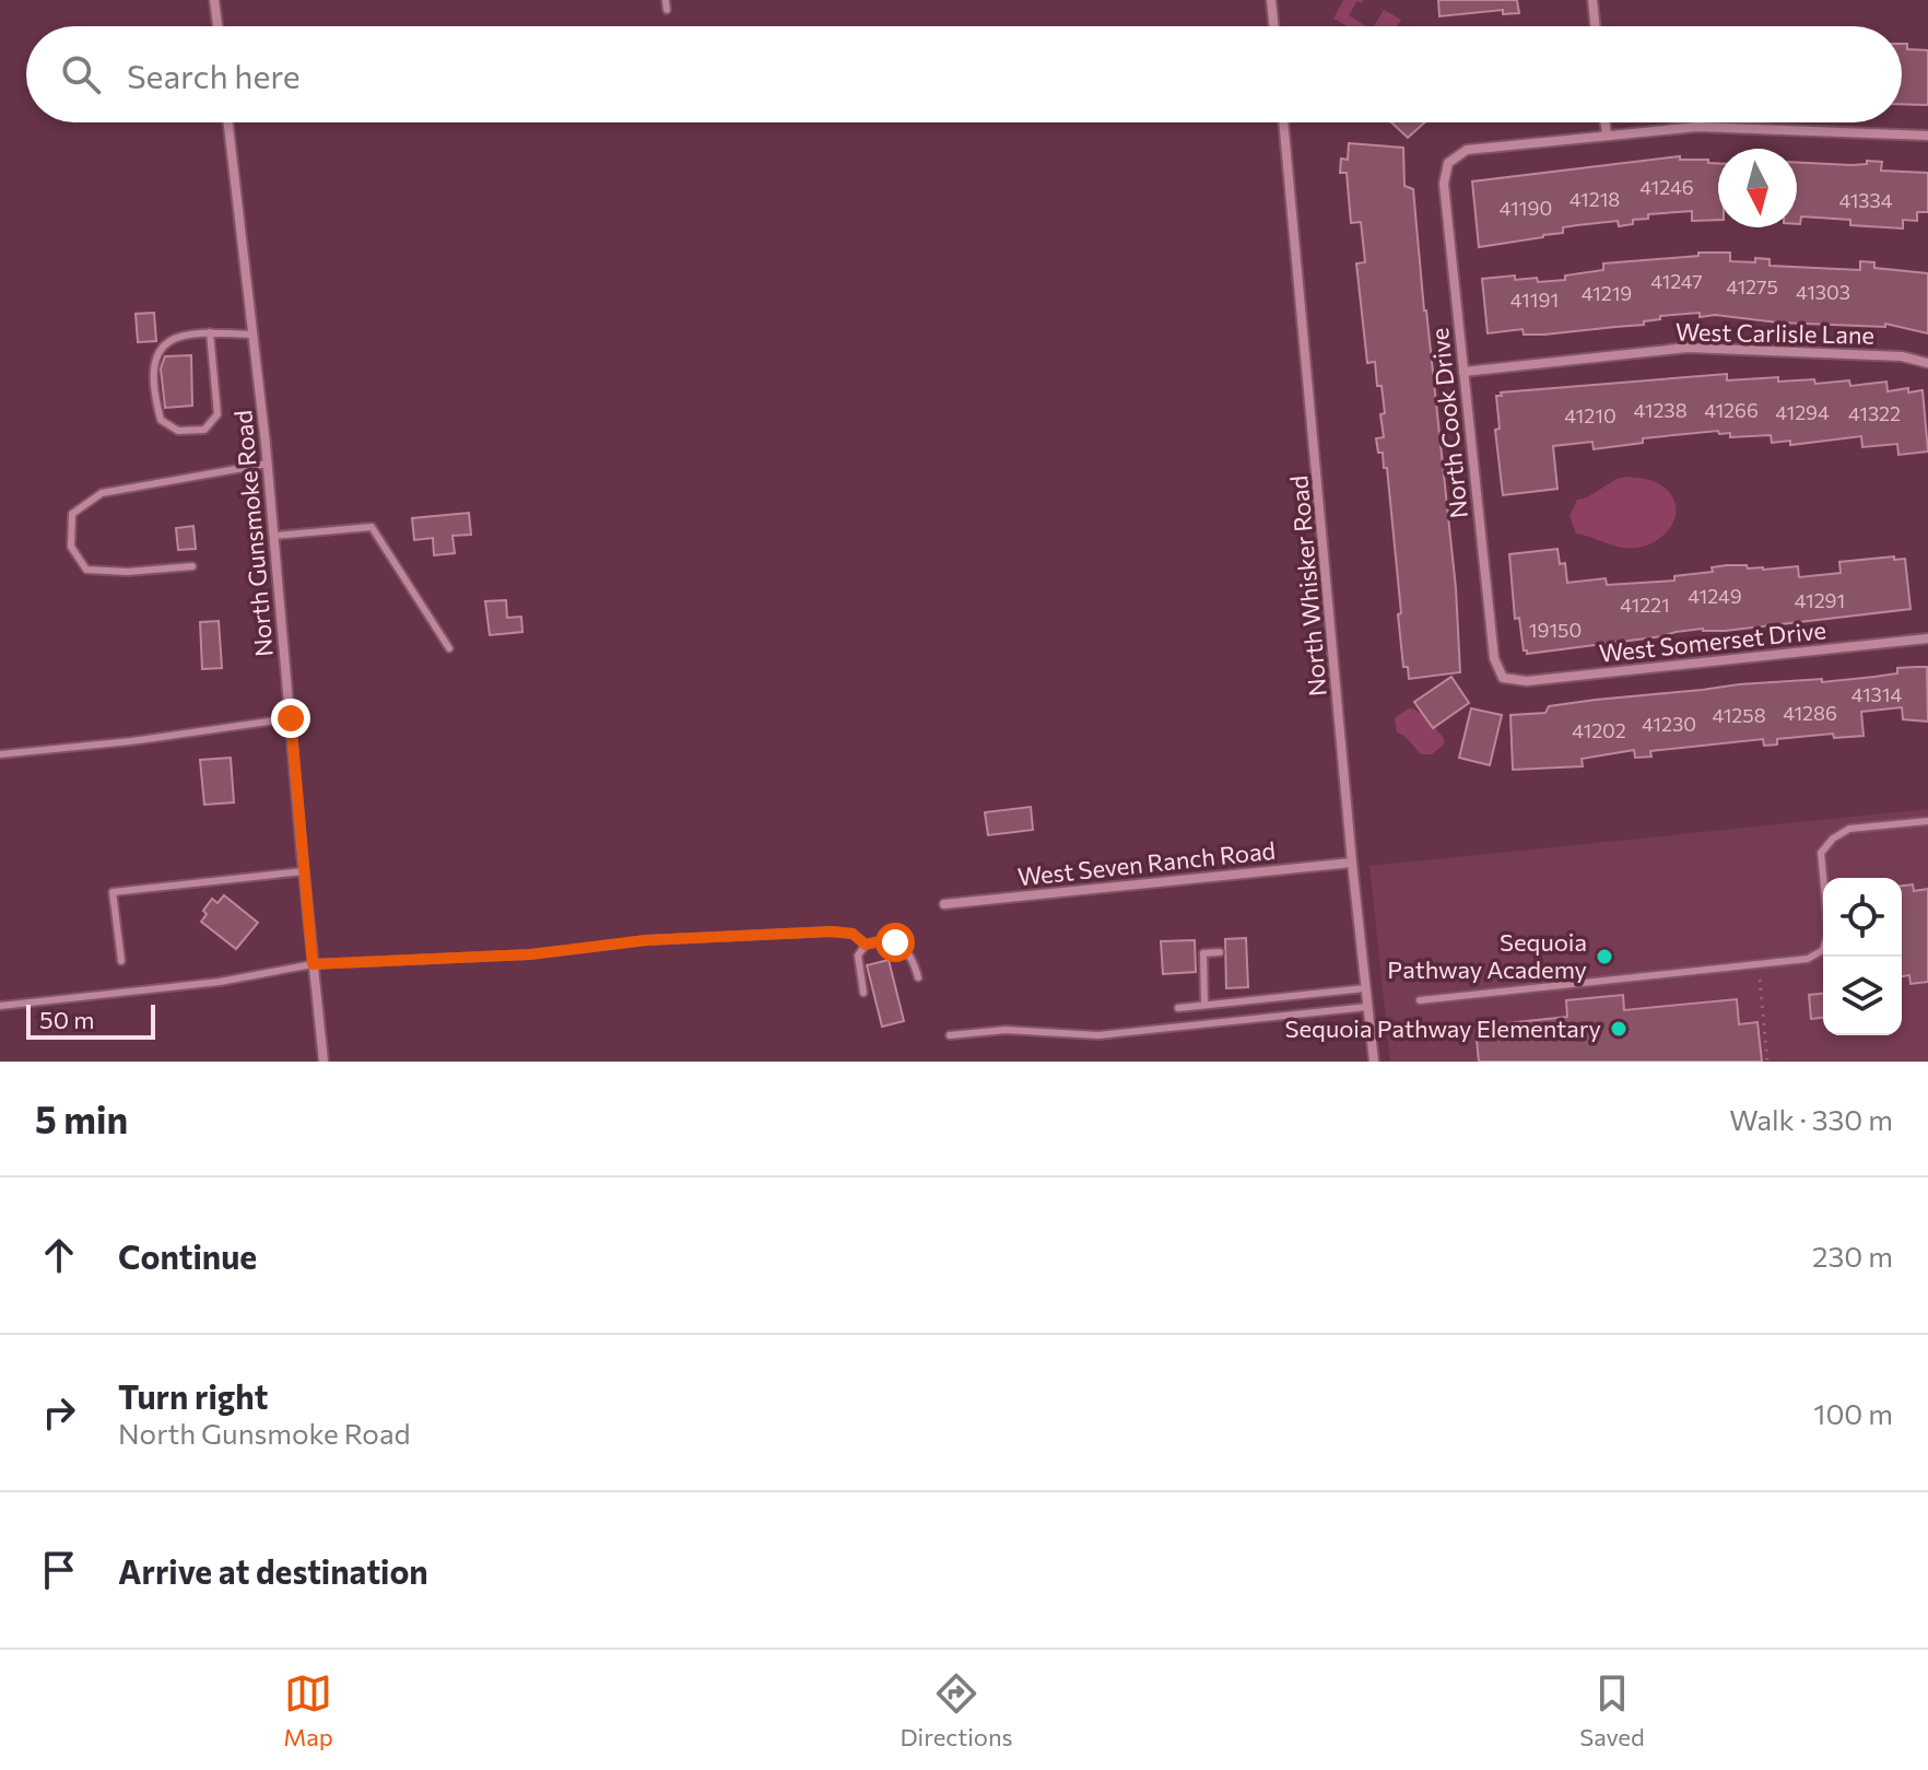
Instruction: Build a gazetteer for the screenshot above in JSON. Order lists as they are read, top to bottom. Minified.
{"streets":{"street":["West Carlisle Lane","North Cook Drive","North Gunsmoke Road","North Whisker Road","West Somerset Drive","West Seven Ranch Road"]},"crossings":[["West Carlisle Lane","North Cook Drive"],["North Cook Drive","West Somerset Drive"],["North Whisker Road","West Seven Ranch Road"]],"places":["Sequoia Pathway Academy","Sequoia Pathway Elementary"],"house_numbers":["41246","41218","41334","41190","41247","41275","41303","41219","41191","41238","41266","41294","41322","41210","41249","41291","41221","19150","41314","41286","41258","41230","41202"],"scale_bar":"50 m","north":"bottom","page":{"search":"Search here","scale":"50 m","heading":["5 min","Walk · 330 m"],"list":[["Continue","230 m"],["Turn right","North Gunsmoke Road","100 m"],"Arrive at destination"],"nav":["Map","Directions","Saved"]}}
